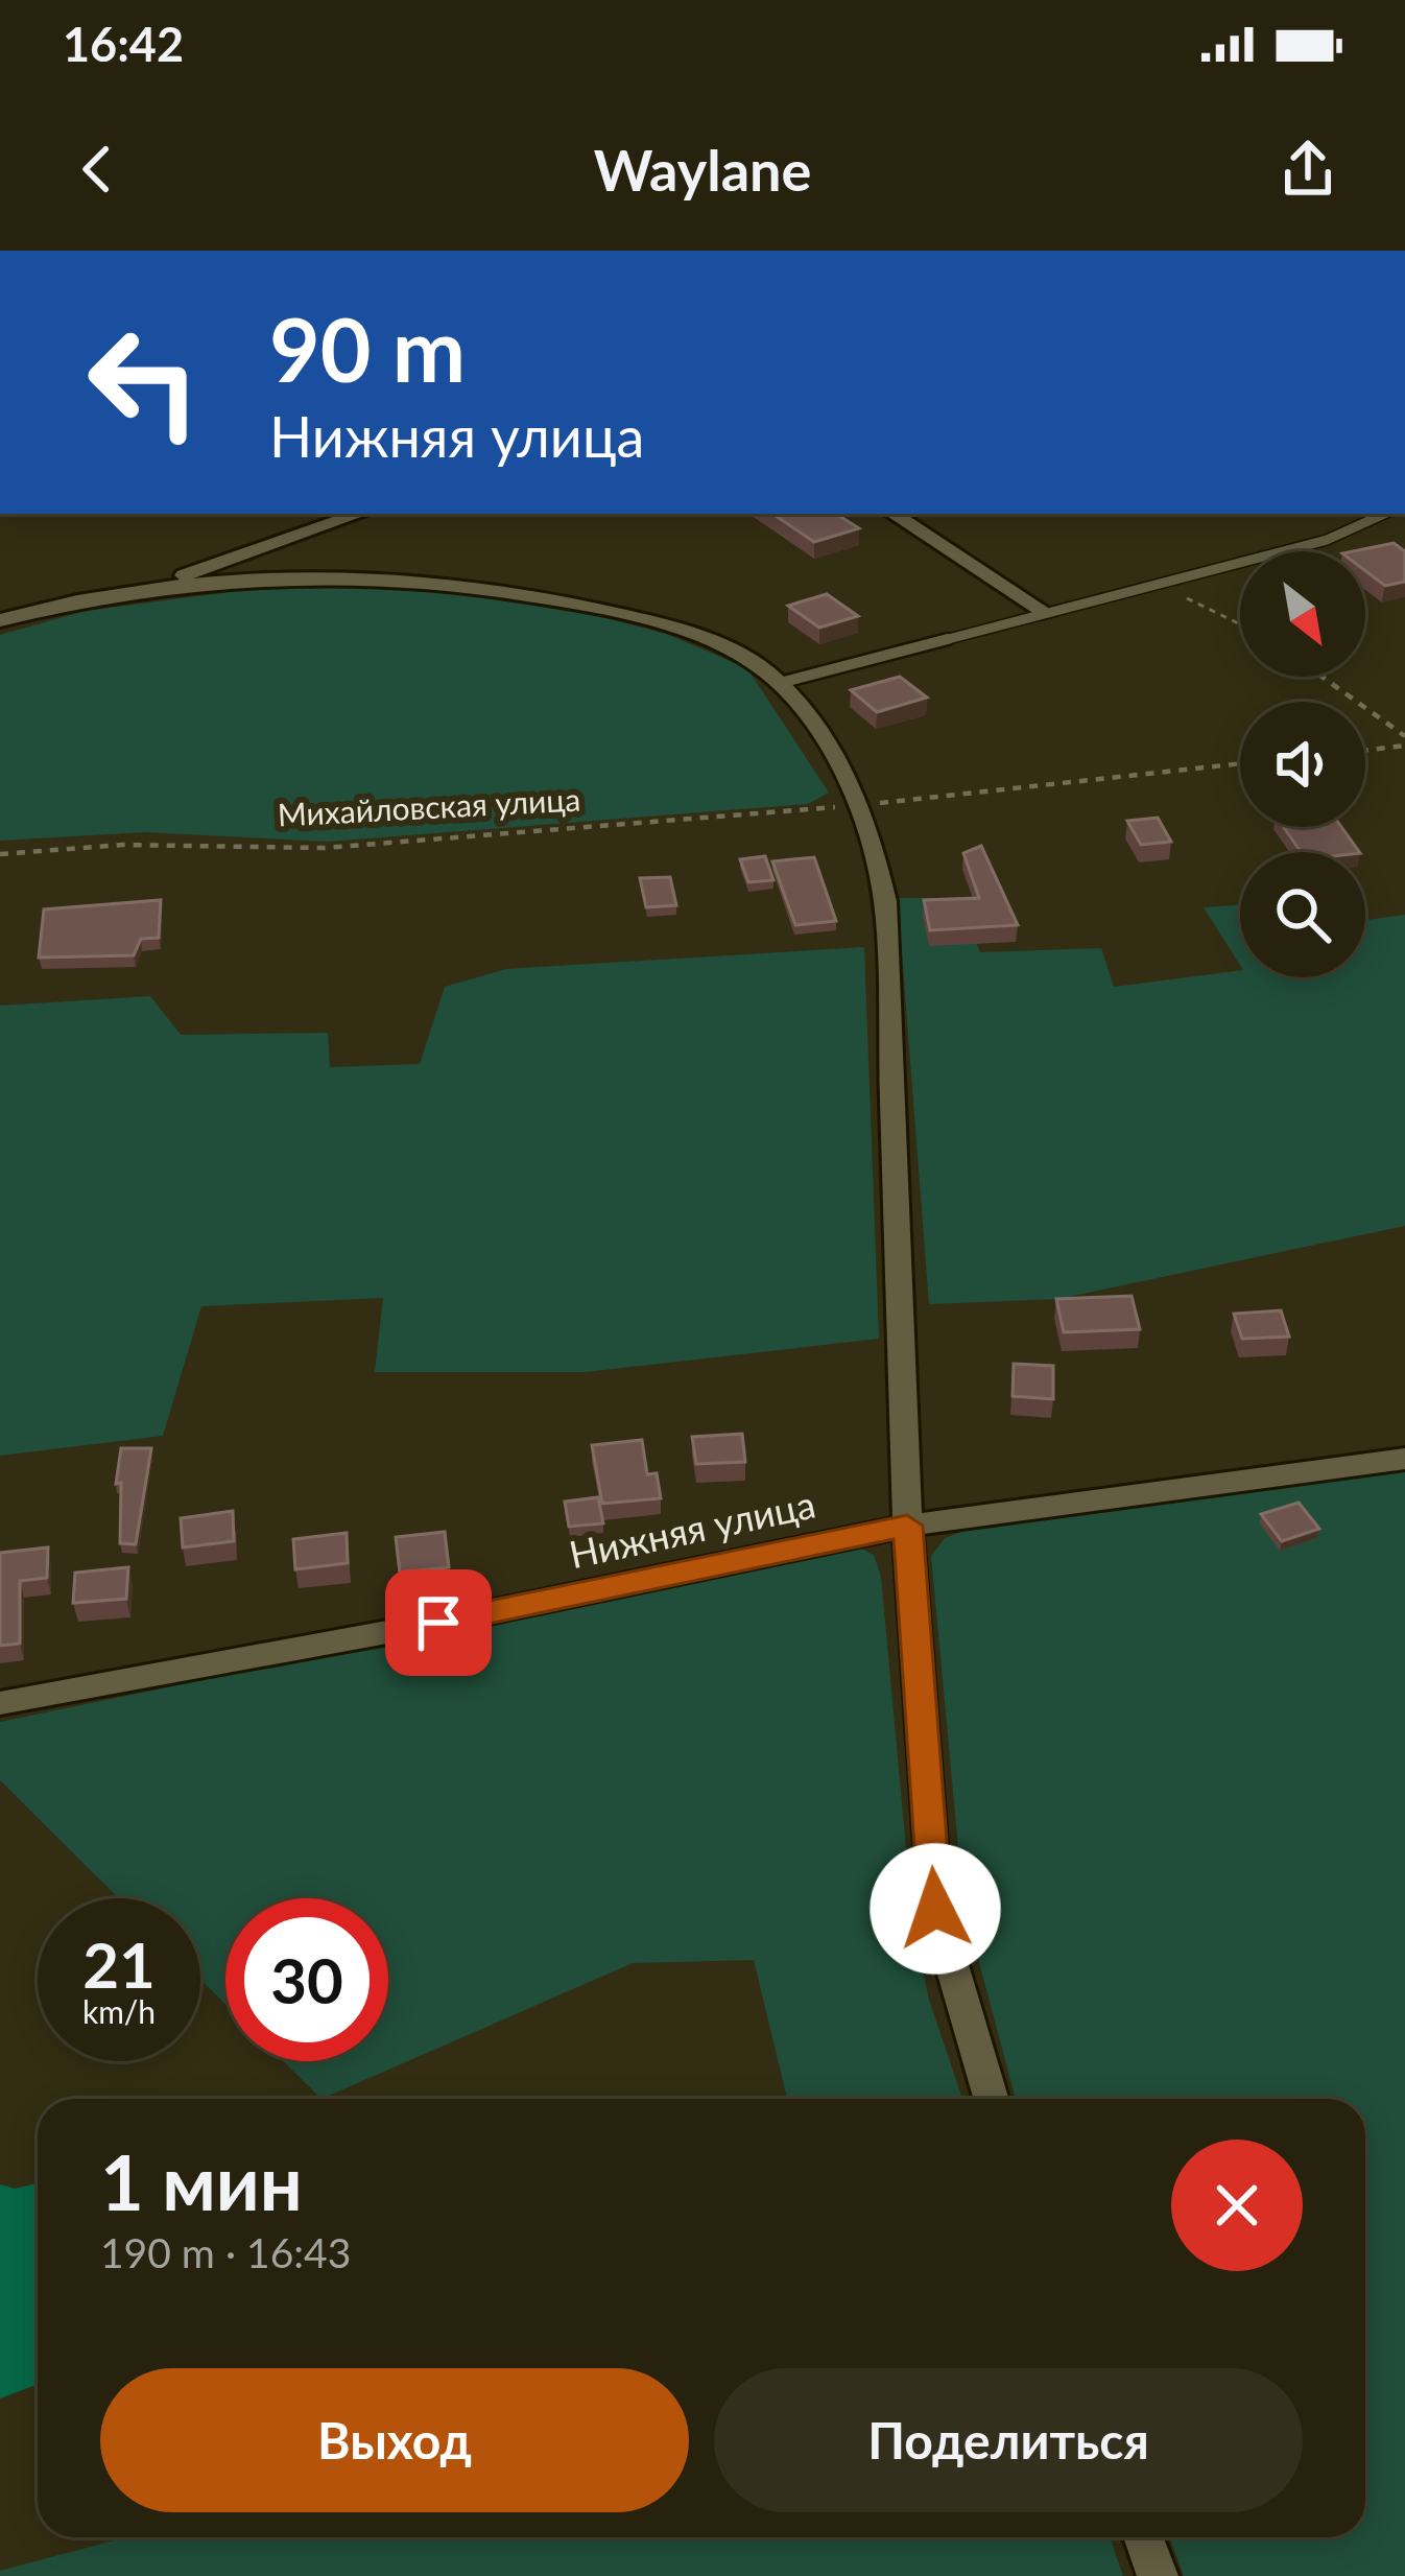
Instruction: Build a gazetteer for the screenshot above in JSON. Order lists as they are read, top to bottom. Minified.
{"streets":{"street":["Нижняя улица"],"path":["Михайловская улица"]},"north":"bottom right","page":{"status":"16:42","header":"Waylane","turn":["90 m","Нижняя улица"],"speed":"21 km/h","limit":"30","heading":["1 мин","190 m · 16:43"],"buttons":["Выход","Поделиться"]}}
